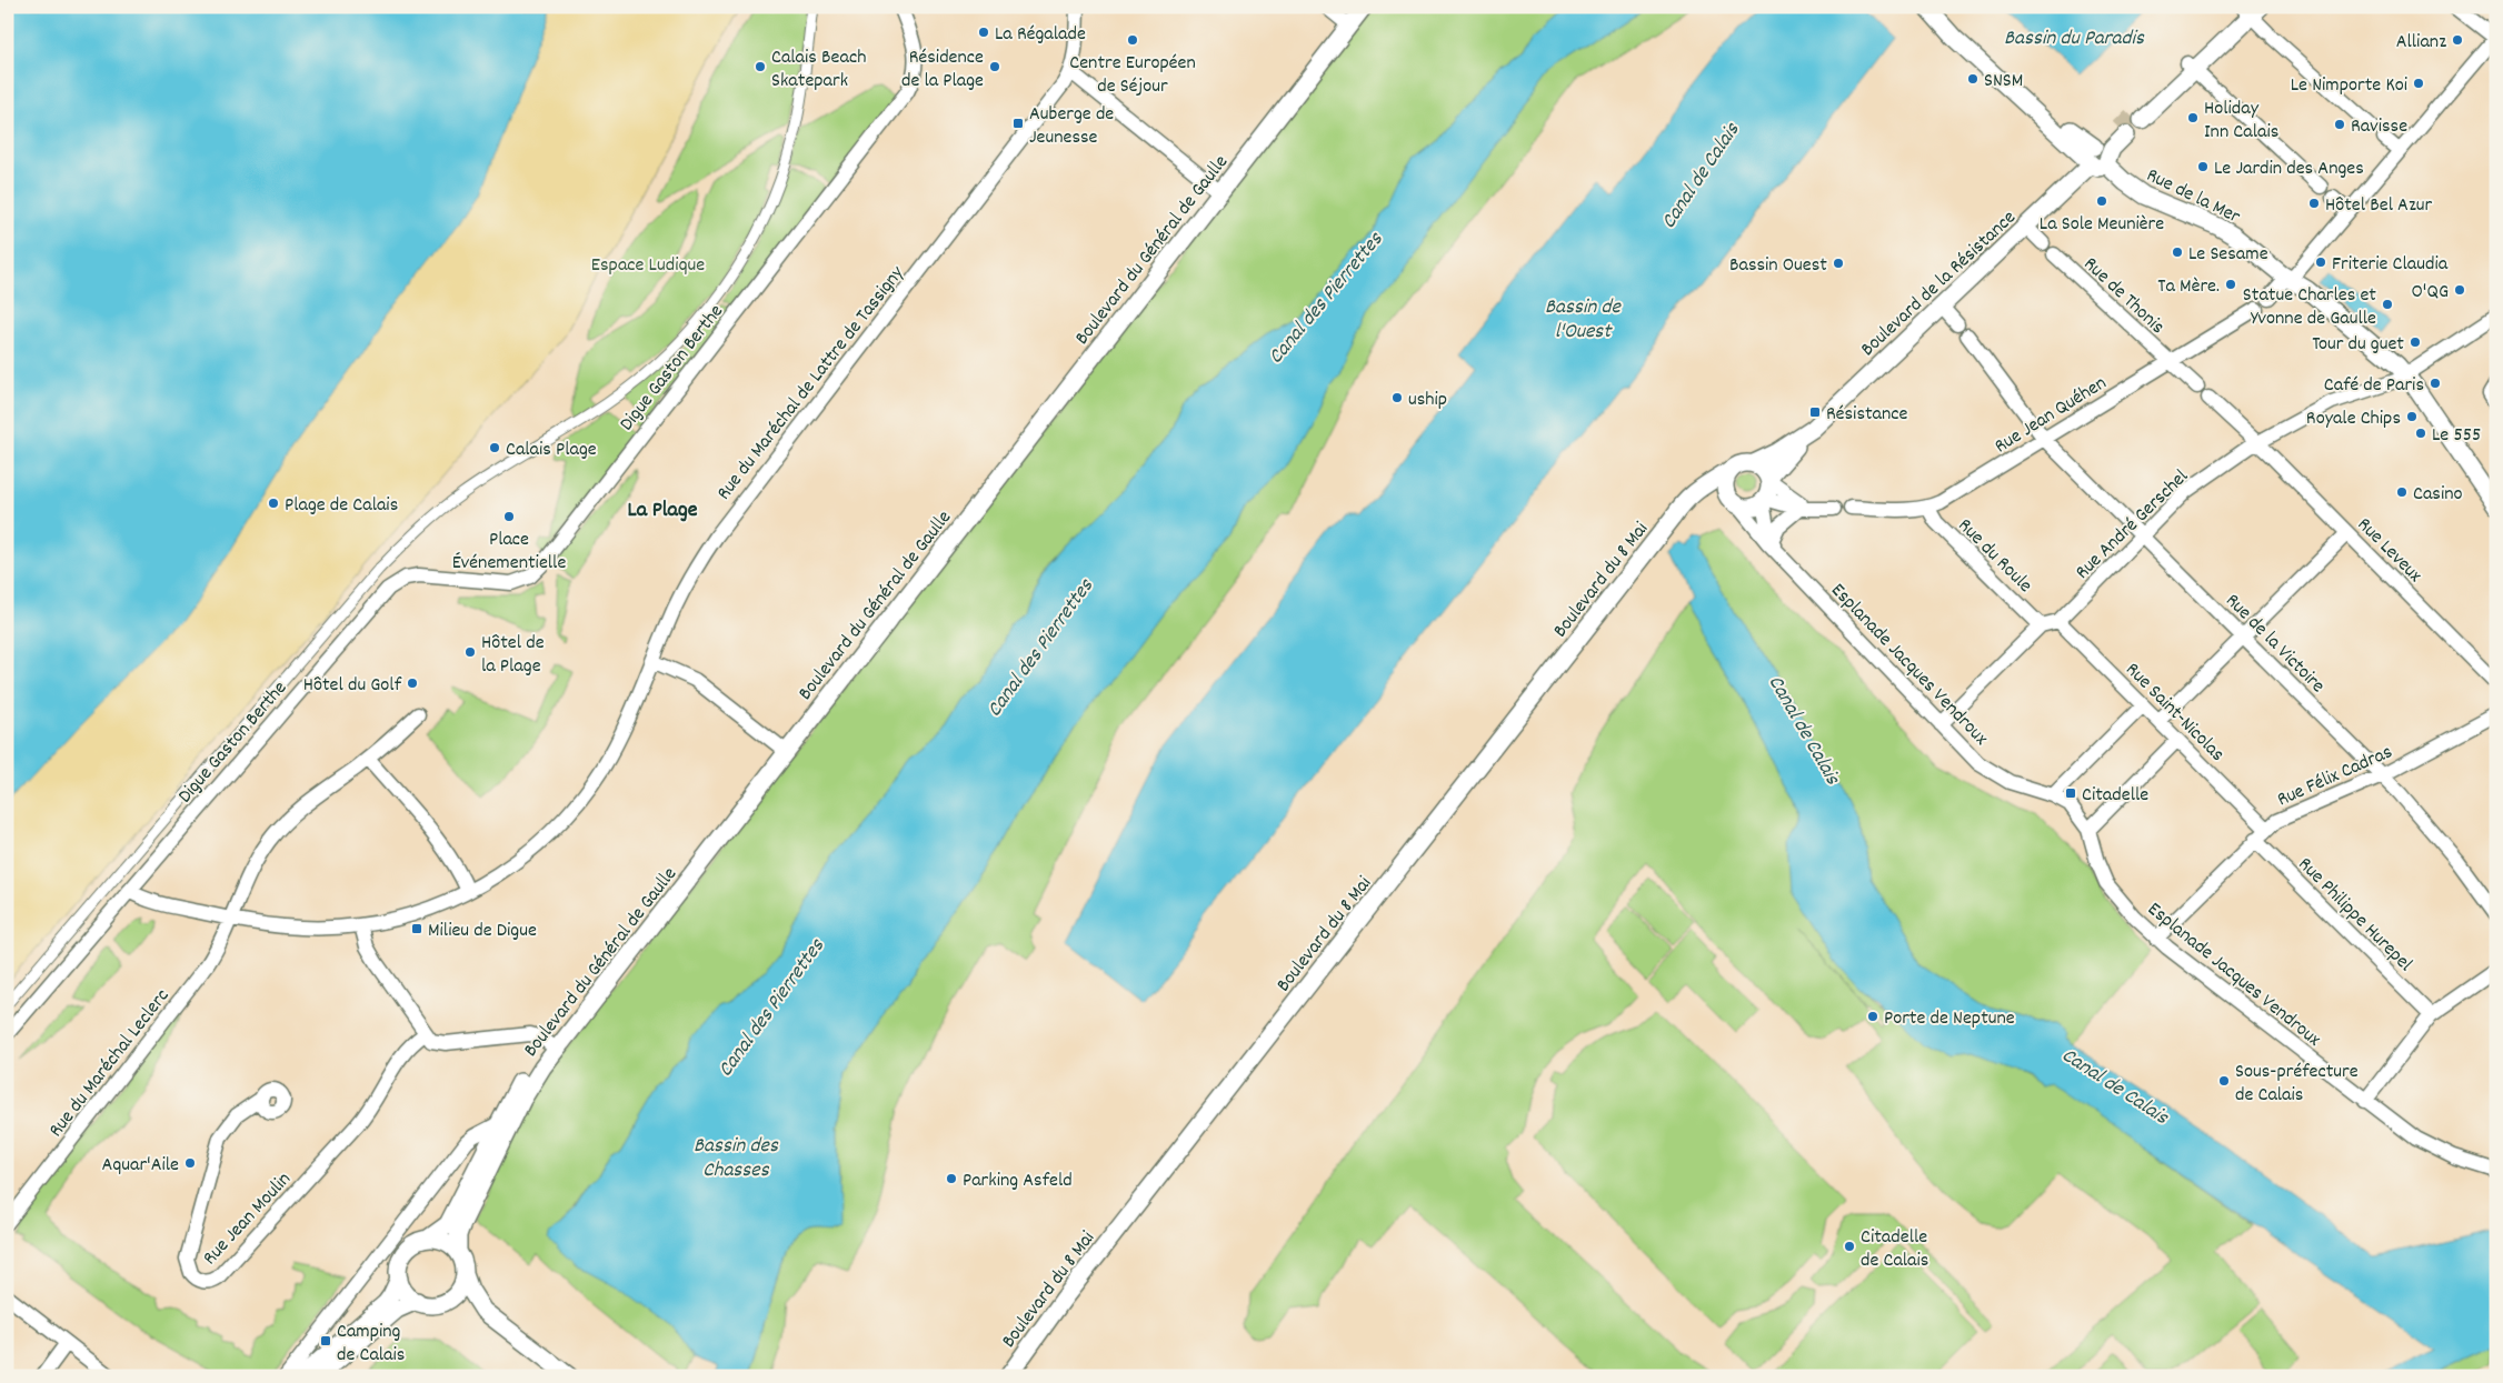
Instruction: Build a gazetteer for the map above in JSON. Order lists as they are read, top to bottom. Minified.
{"streets":{"street":["Rue de la Mer","Boulevard du Général de Gaulle","Boulevard de la Résistance","Rue de Thonis","Digue Gaston Berthe","Rue du Maréchal de Lattre de Tassigny","Rue Jean Quéhen","Rue André Gerschel","Rue Leveux","Rue du Roule","Boulevard du 8 Mai","Rue de la Victoire","Esplanade Jacques Vendroux","Rue Saint-Nicolas","Rue Félix Cadras","Rue Philippe Hurepel","Rue du Maréchal Leclerc","Rue Jean Moulin"]},"crossings":[["Rue de la Mer","Boulevard de la Résistance"],["Rue de la Mer","Rue André Gerschel"],["Boulevard de la Résistance","Boulevard du 8 Mai"],["Boulevard de la Résistance","Esplanade Jacques Vendroux"],["Rue de Thonis","Rue Jean Quéhen"],["Digue Gaston Berthe","Rue du Maréchal de Lattre de Tassigny"],["Rue du Maréchal de Lattre de Tassigny","Rue du Maréchal Leclerc"],["Rue Jean Quéhen","Rue du Roule"],["Rue Jean Quéhen","Rue de la Victoire"],["Rue André Gerschel","Rue Leveux"],["Rue André Gerschel","Rue du Roule"],["Rue André Gerschel","Rue de la Victoire"],["Rue André Gerschel","Esplanade Jacques Vendroux"],["Rue André Gerschel","Rue Saint-Nicolas"],["Boulevard du 8 Mai","Esplanade Jacques Vendroux"],["Rue de la Victoire","Rue Félix Cadras"],["Esplanade Jacques Vendroux","Rue Félix Cadras"],["Rue Saint-Nicolas","Rue Félix Cadras"],["Rue Félix Cadras","Rue Philippe Hurepel"]],"districts":["La Plage"],"water":["Bassin du Paradis","Canal de Calais","Canal des Pierrettes","Bassin de l'Ouest","Bassin des Chasses"],"parks":["Espace Ludique"],"places":{"other":["La Régalade","Centre Européen de Séjour","Allianz","Calais Beach Skatepark","Résidence de la Plage","SNSM","Le Nimporte Koi","Holiday Inn Calais","Ravisse","Le Jardin des Anges","La Sole Meunière","Hôtel Bel Azur","Le Sesame","Friterie Claudia","Bassin Ouest","Ta Mère.","O'QG","Statue Charles et Yvonne de Gaulle","Tour du guet","Café de Paris","uship","Royale Chips","Le 555","Calais Plage","Casino","Plage de Calais","Place Événementielle","Hôtel de la Plage","Hôtel du Golf","Porte de Neptune","Sous-préfecture de Calais","Aquar'Aile","Parking Asfeld","Citadelle de Calais"],"transit":["Auberge de Jeunesse","Résistance","Citadelle","Milieu de Digue","Camping de Calais"]}}
